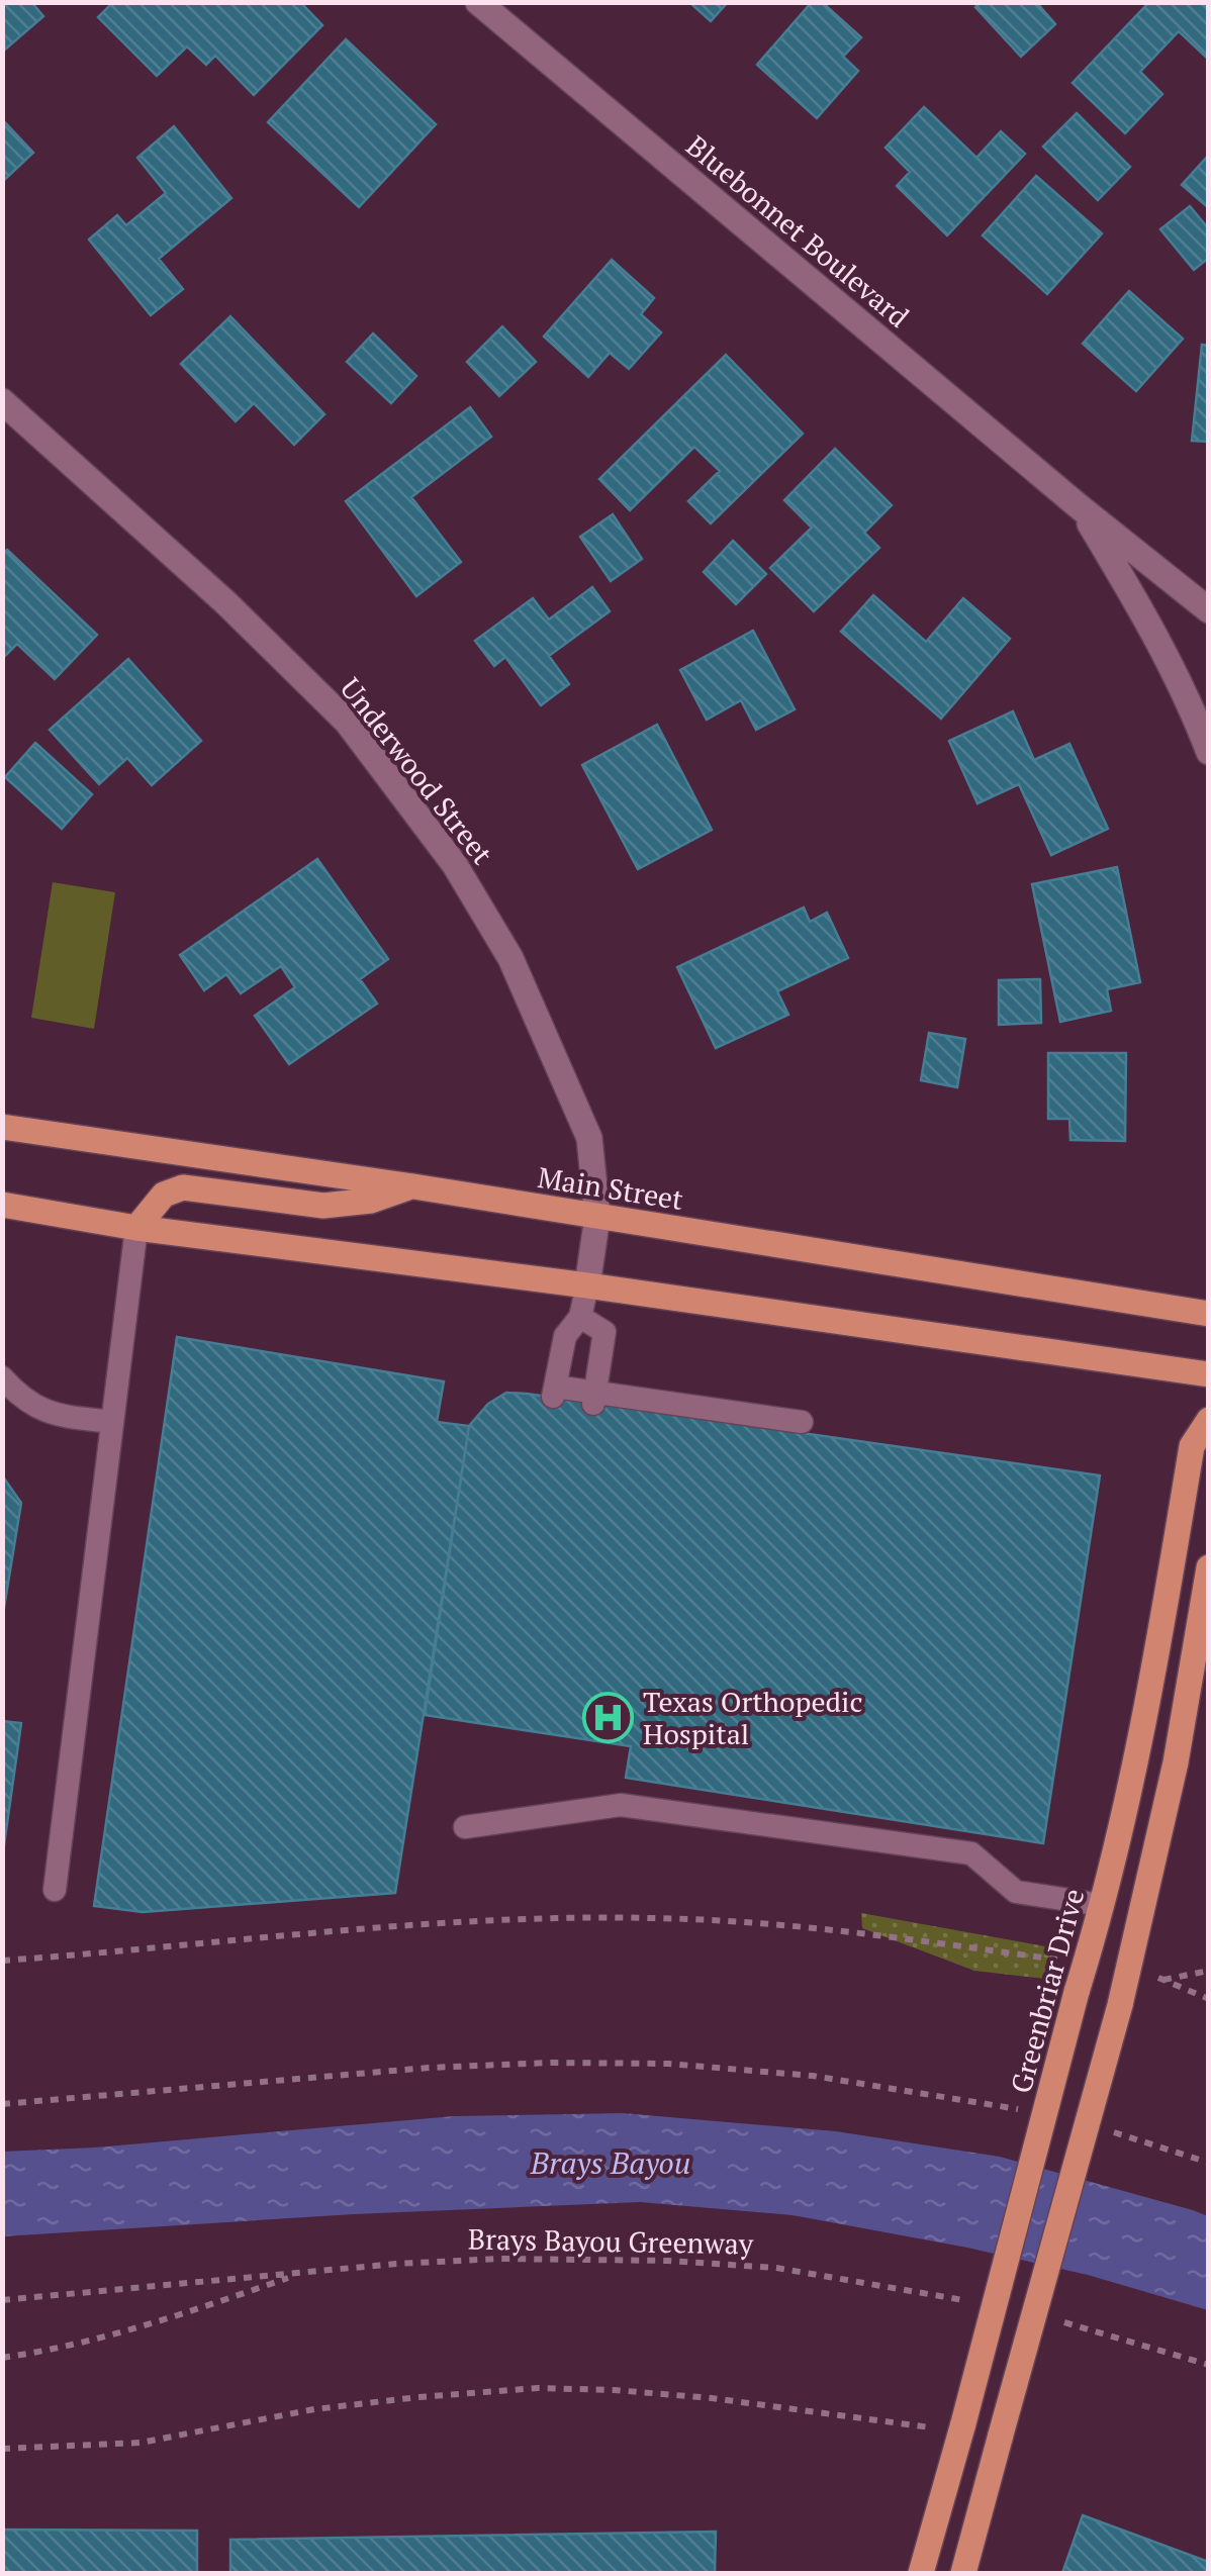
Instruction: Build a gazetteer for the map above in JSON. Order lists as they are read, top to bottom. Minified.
{"streets":{"main road":["Main Street","Greenbriar Drive"],"street":["Bluebonnet Boulevard","Underwood Street"],"path":["Brays Bayou Greenway"]},"crossings":[["Underwood Street","Main Street"]],"water":["Brays Bayou"],"places":{"hospital":["Texas Orthopedic Hospital"]}}
